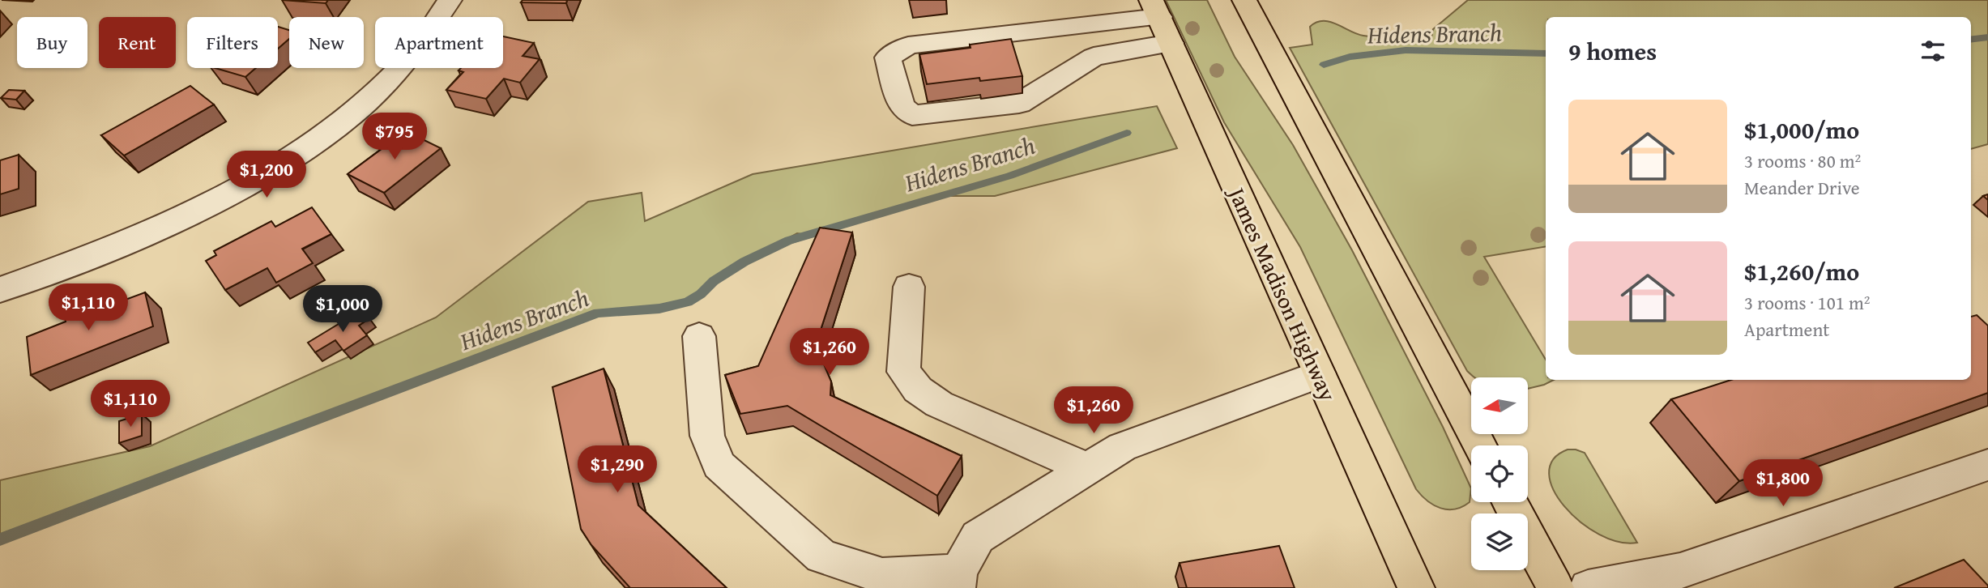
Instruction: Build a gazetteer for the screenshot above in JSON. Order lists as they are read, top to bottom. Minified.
{"streets":{"main road":["James Madison Highway"]},"water":["Hidens Branch"],"north":"left","page":{"chip":["Buy","Rent","Filters","New","Apartment"],"heading":"9 homes","list":[{"name":"$1,000/mo","note":"3 rooms · 80 m² · Meander Drive"},{"name":"$1,260/mo","note":"3 rooms · 101 m² · Apartment"}],"price":["$795","$1,200","$1,110","$1,000","$1,260","$1,110","$1,260","$1,290","$1,800"]}}
